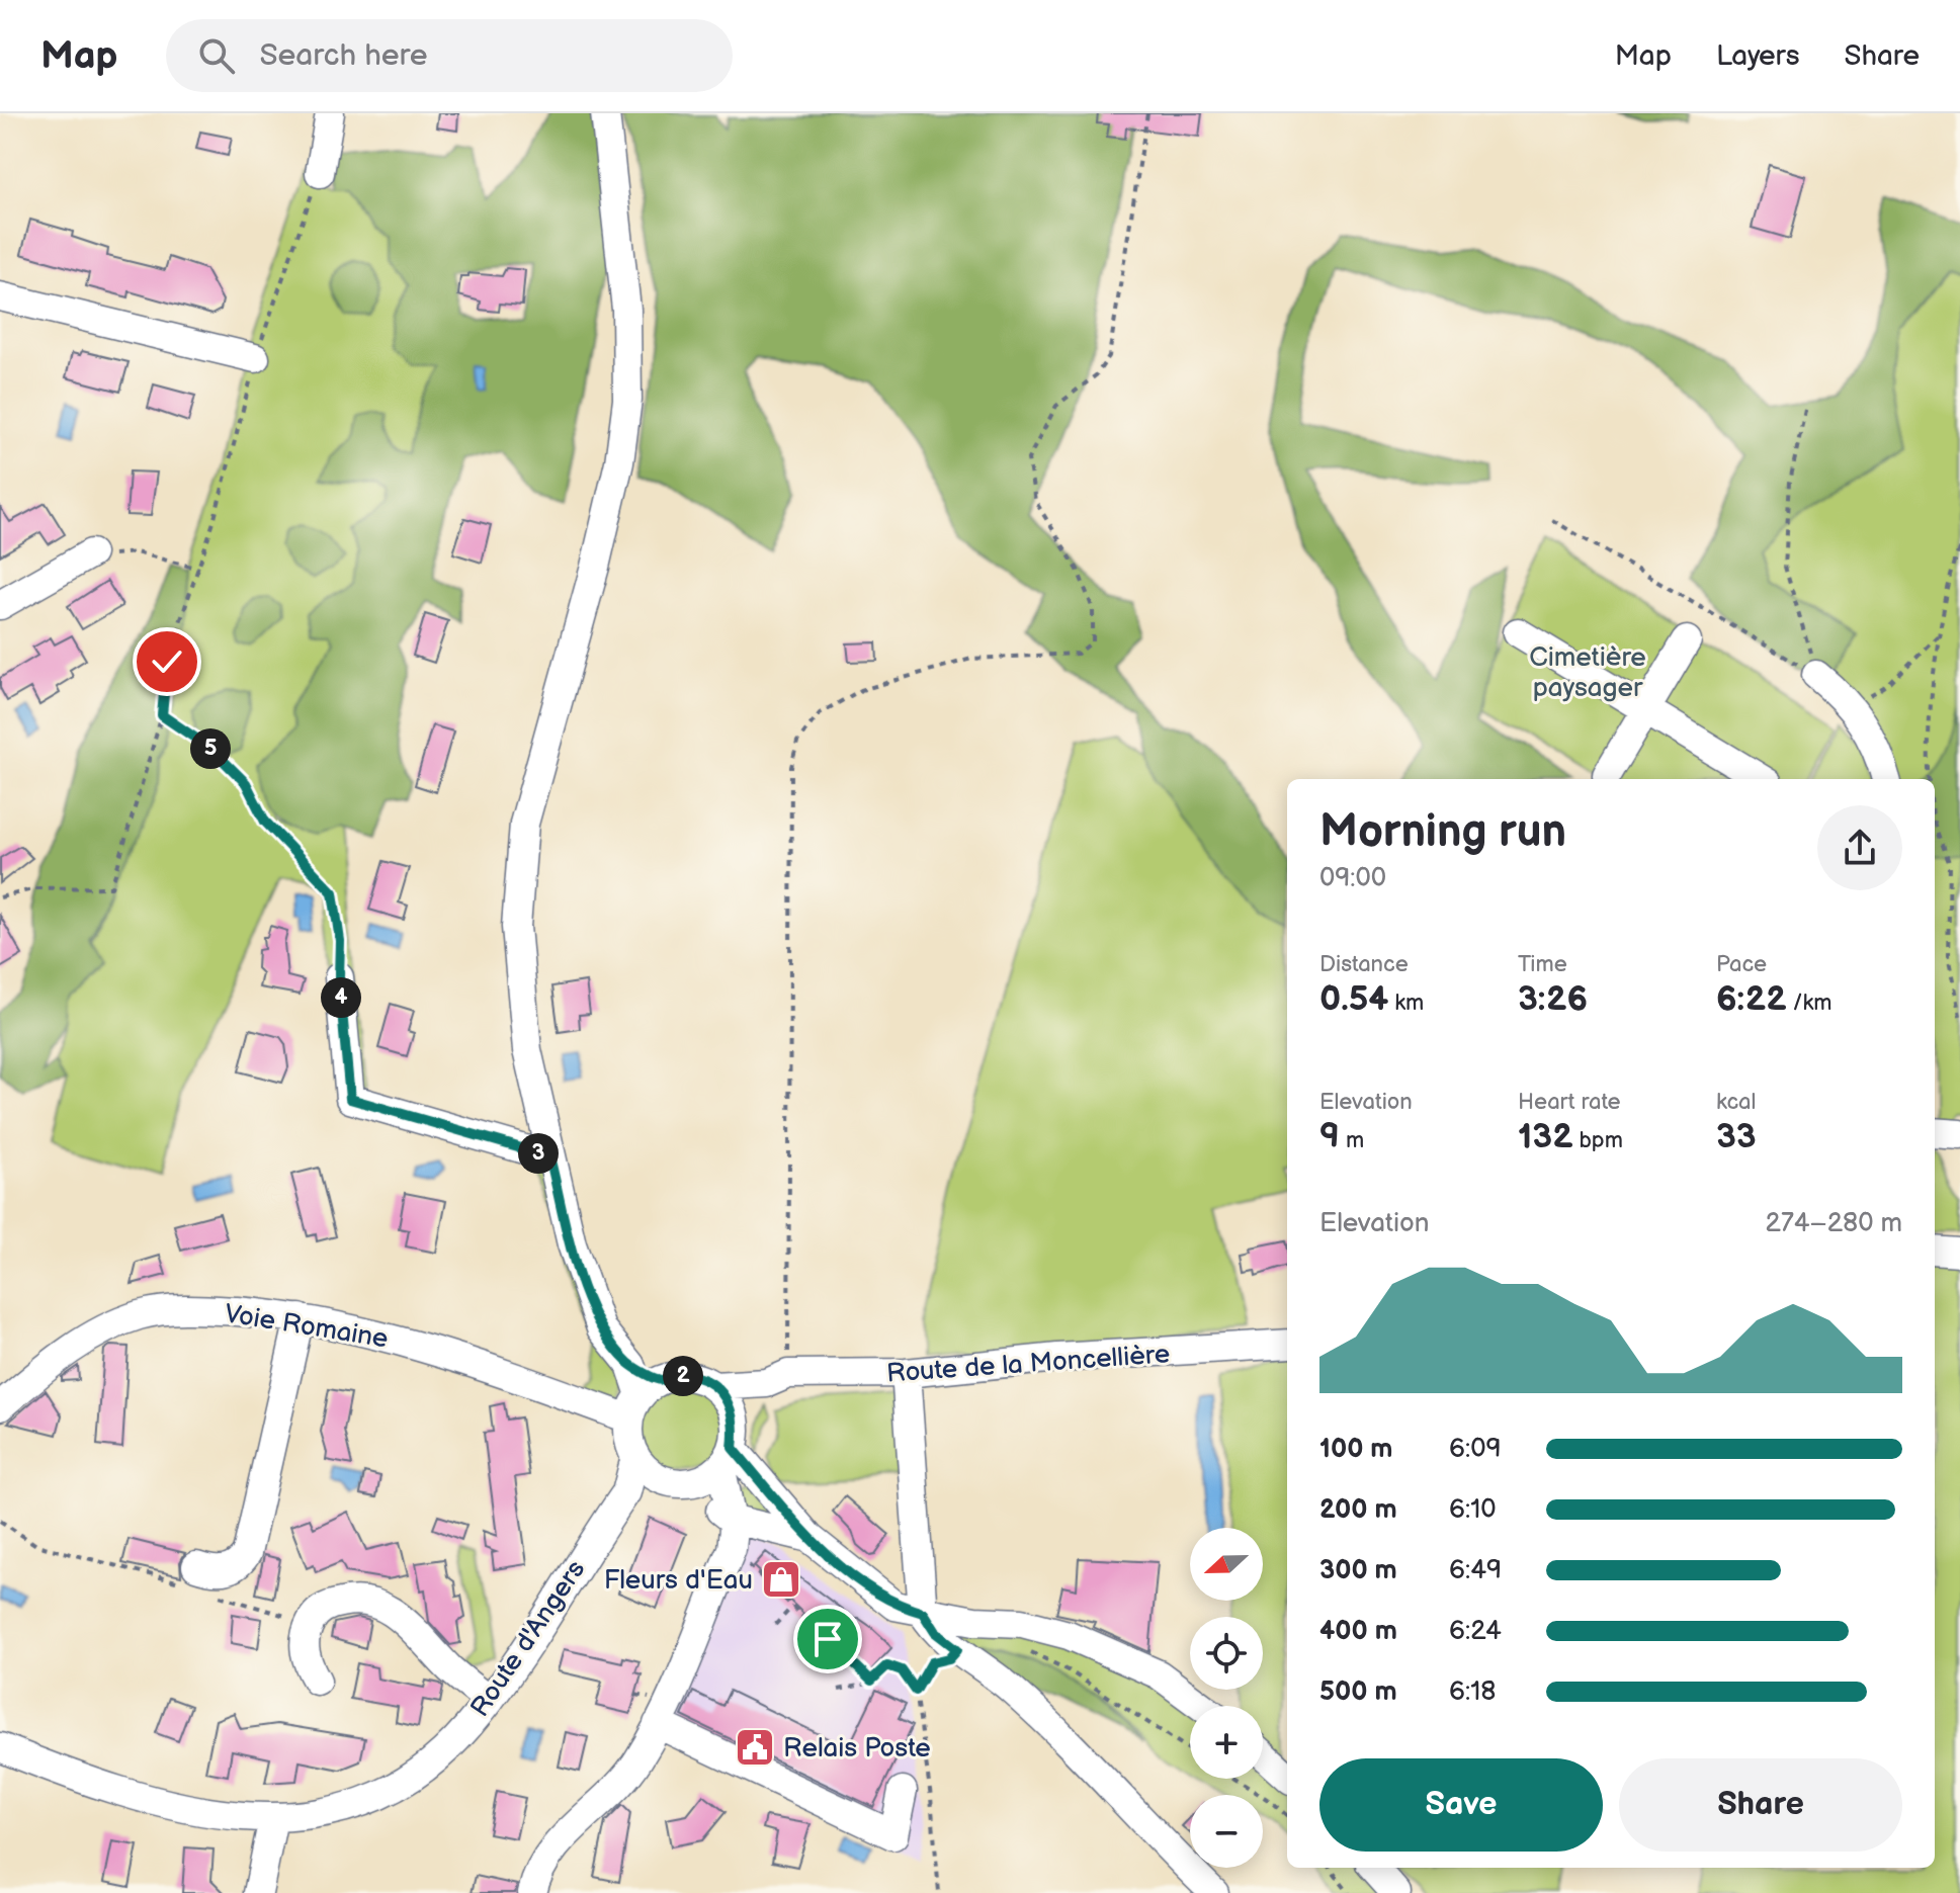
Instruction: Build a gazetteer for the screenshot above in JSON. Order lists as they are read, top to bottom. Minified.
{"streets":{"street":["Voie Romaine","Route de la Moncellière","Route d'Angers"]},"crossings":[["Voie Romaine","Route de la Moncellière"],["Voie Romaine","Route d'Angers"],["Route de la Moncellière","Route d'Angers"]],"parks":["Cimetière paysager"],"places":{"shop":["Fleurs d'Eau"],"public building":["Relais Poste"]},"north":"left","page":{"header":"Map","search":"Search here","nav":["Map","Layers","Share"],"pins":["5","4","3","2"],"heading":["Morning run","09:00"],"stats":[["Distance","0.54 km"],["Time","3:26"],["Pace","6:22 /km"],["Elevation","9 m"],["Heart rate","132 bpm"],["kcal","33"]],"chart":["Elevation","274–280 m"],"list":[{"name":"100 m","note":"6:09"},{"name":"200 m","note":"6:10"},{"name":"300 m","note":"6:49"},{"name":"400 m","note":"6:24"},{"name":"500 m","note":"6:18"}],"map_buttons":["+","−"],"buttons":["Save","Share"]}}
